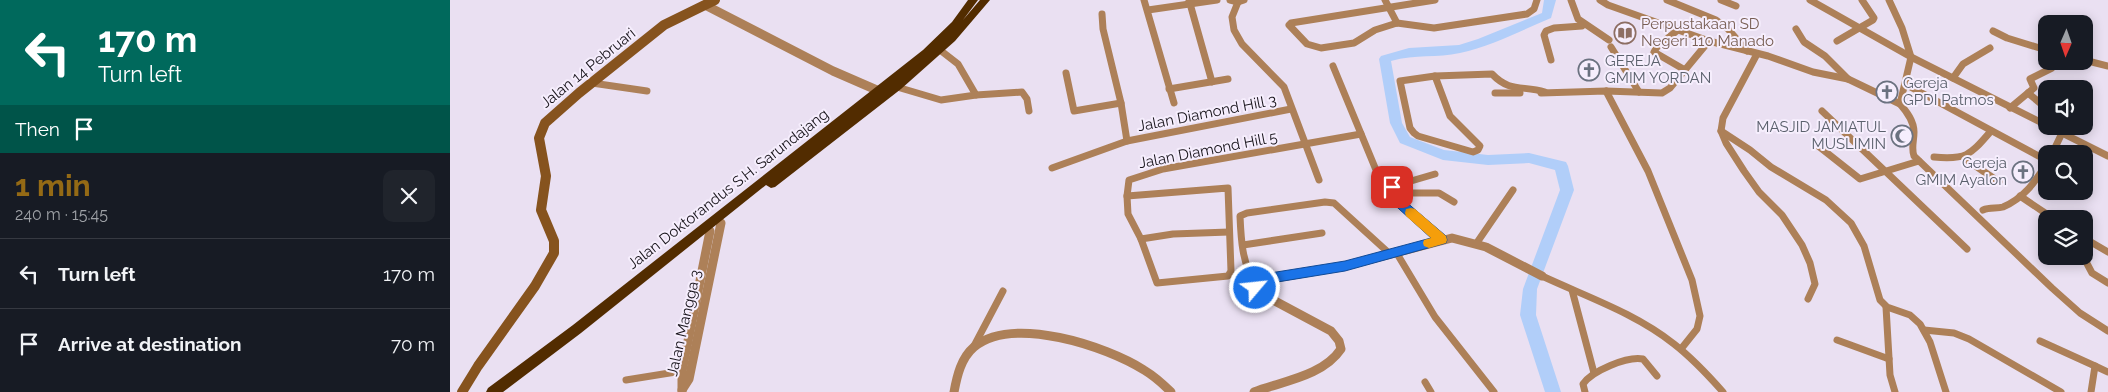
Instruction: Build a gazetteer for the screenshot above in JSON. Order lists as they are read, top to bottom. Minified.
{"streets":{"highway":["Jalan Doktorandus S.H. Sarundajang"],"main road":["Jalan 14 Pebruari"],"street":["Jalan Diamond Hill 3","Jalan Diamond Hill 5","Jalan Mangga 3"]},"places":{"library":["Perpustakaan SD Negeri 110 Manado"],"church":["GEREJA GMIM YORDAN","Gereja GPDI Patmos","Gereja GMIM Ayalon"],"mosque":["MASJID JAMIATUL MUSLIMIN"]},"north":"bottom","page":{"turn":["170 m","Turn left"],"then":"Then","heading":["1 min","240 m · 15:45"],"list":[{"name":"Turn left","value":"170 m"},{"name":"Arrive at destination","value":"70 m"}]}}
